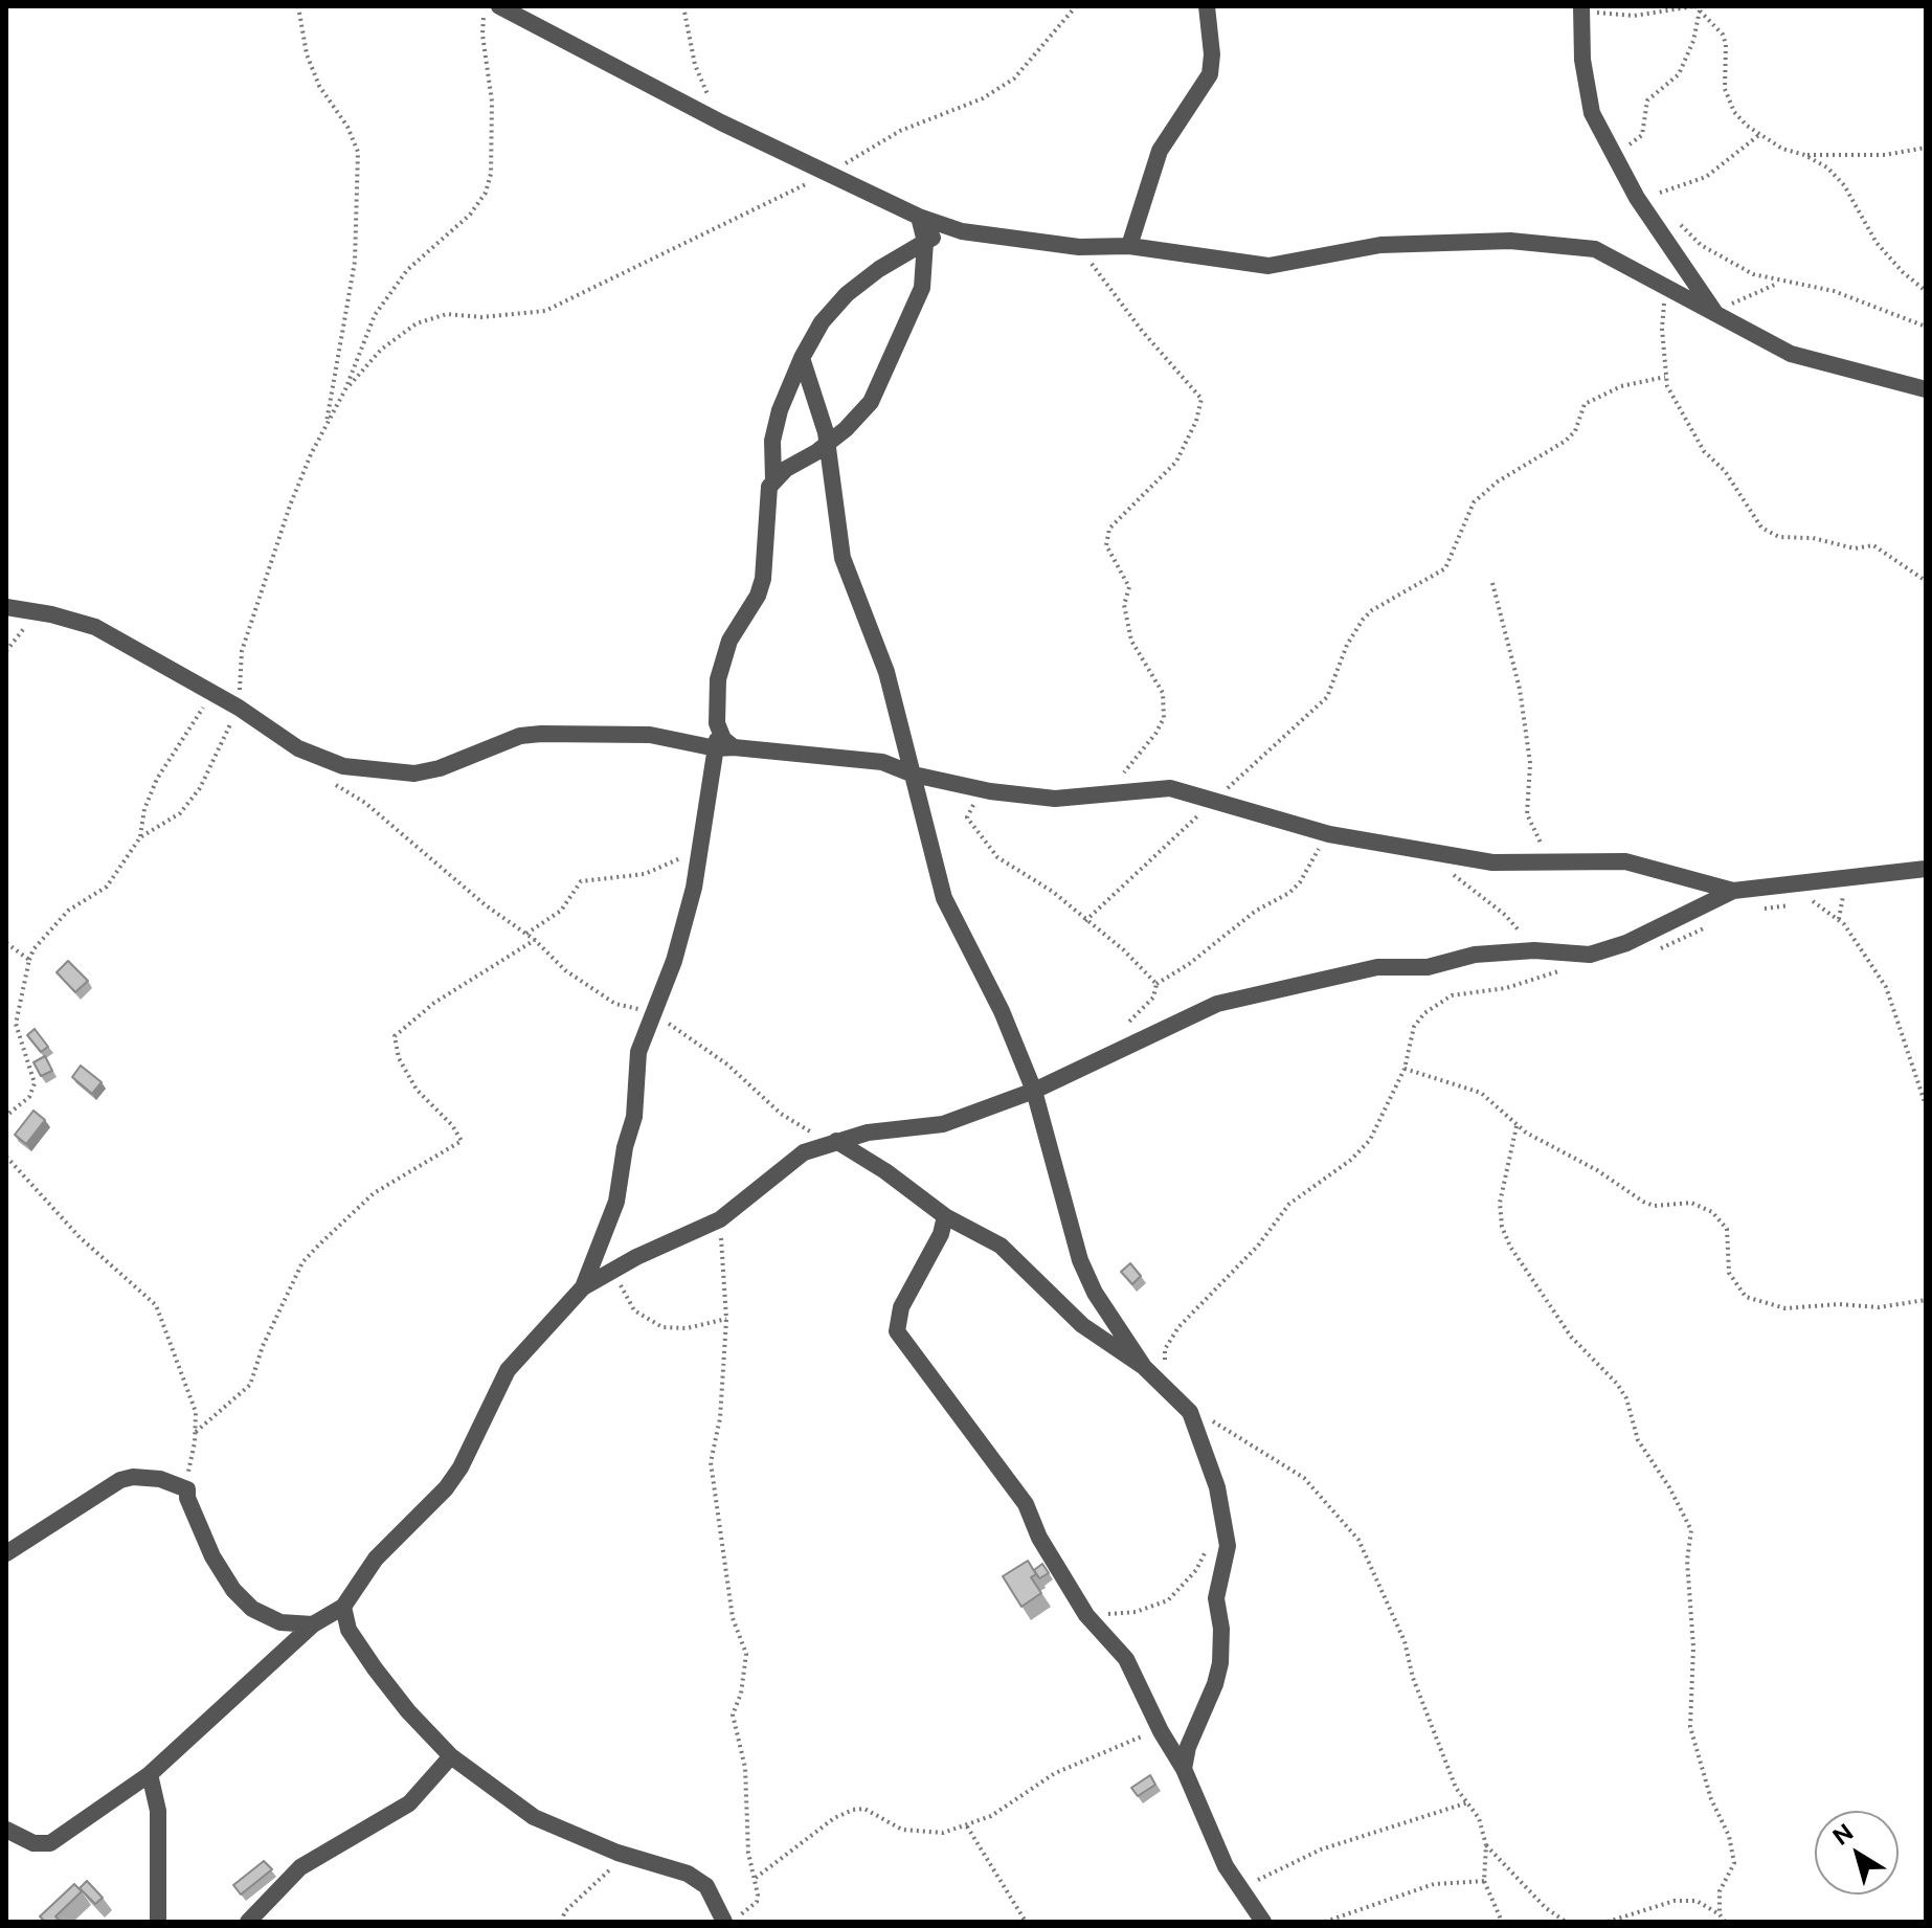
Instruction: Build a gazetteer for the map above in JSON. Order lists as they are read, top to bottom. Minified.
{"north":"top left"}
